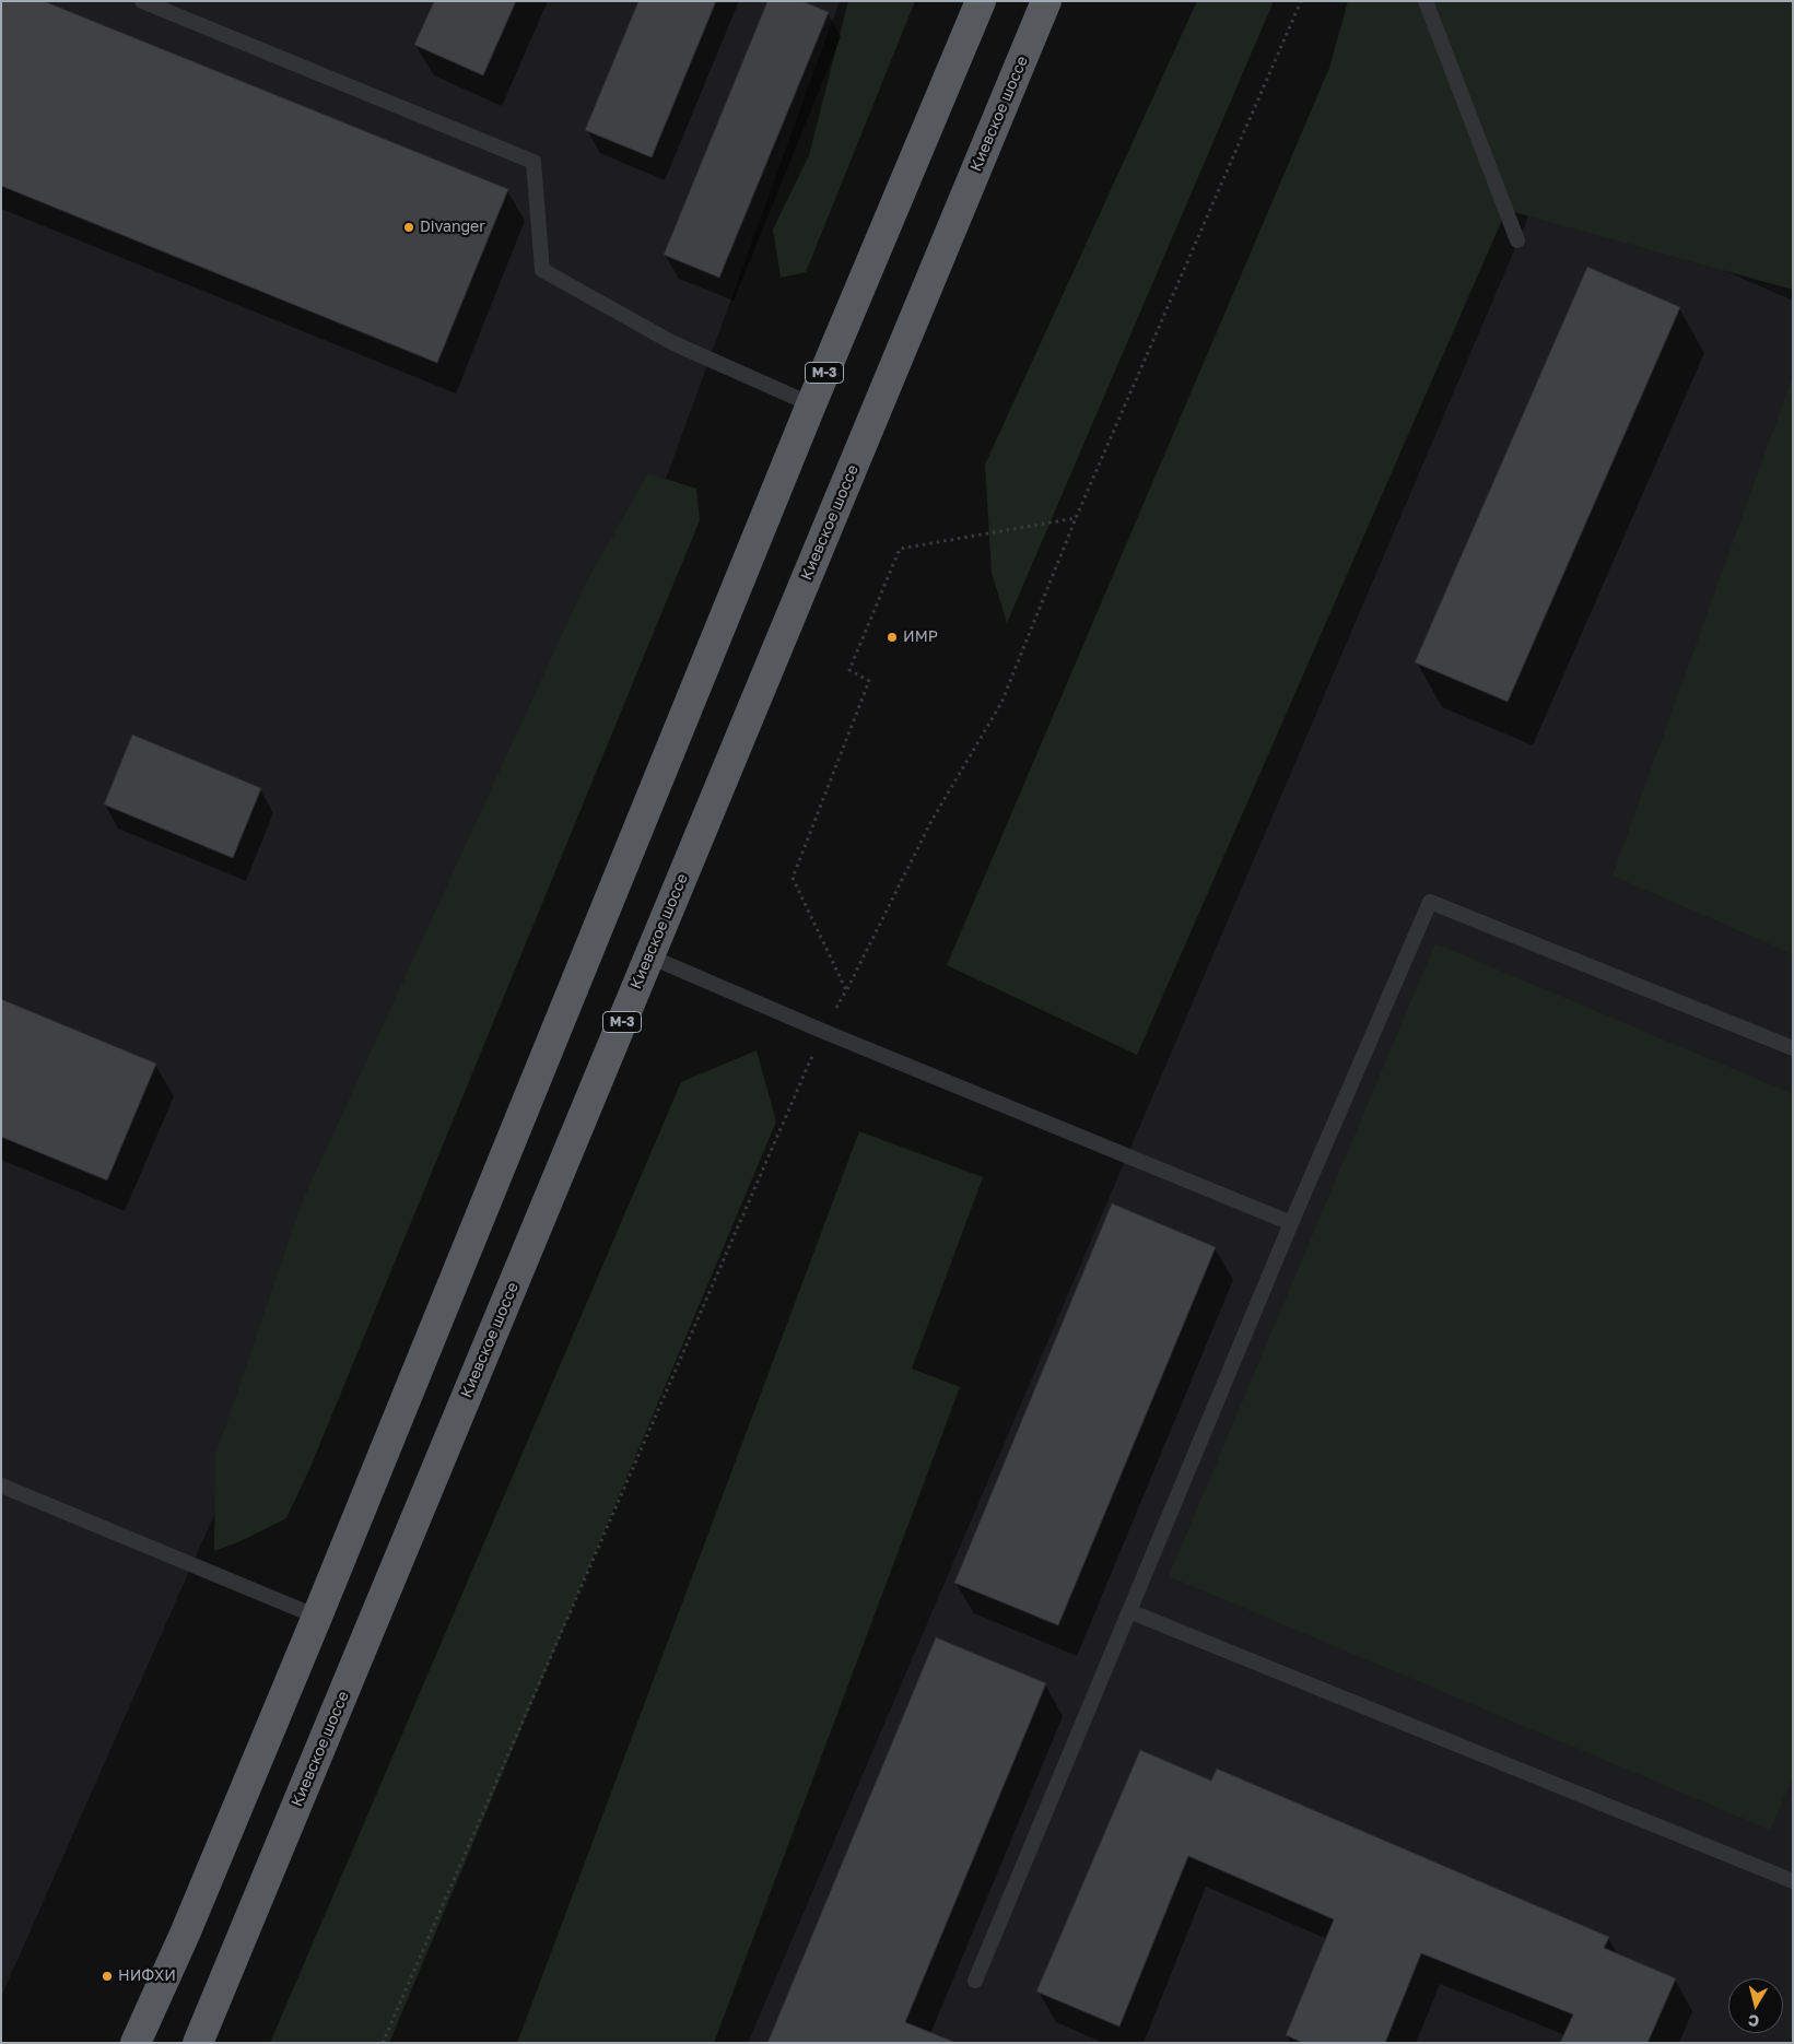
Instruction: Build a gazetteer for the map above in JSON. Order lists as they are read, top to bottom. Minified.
{"streets":{"highway":["Киевское шоссе","М-3"]},"places":["Divanger","ИМР","НИФХИ"],"north":"bottom"}
